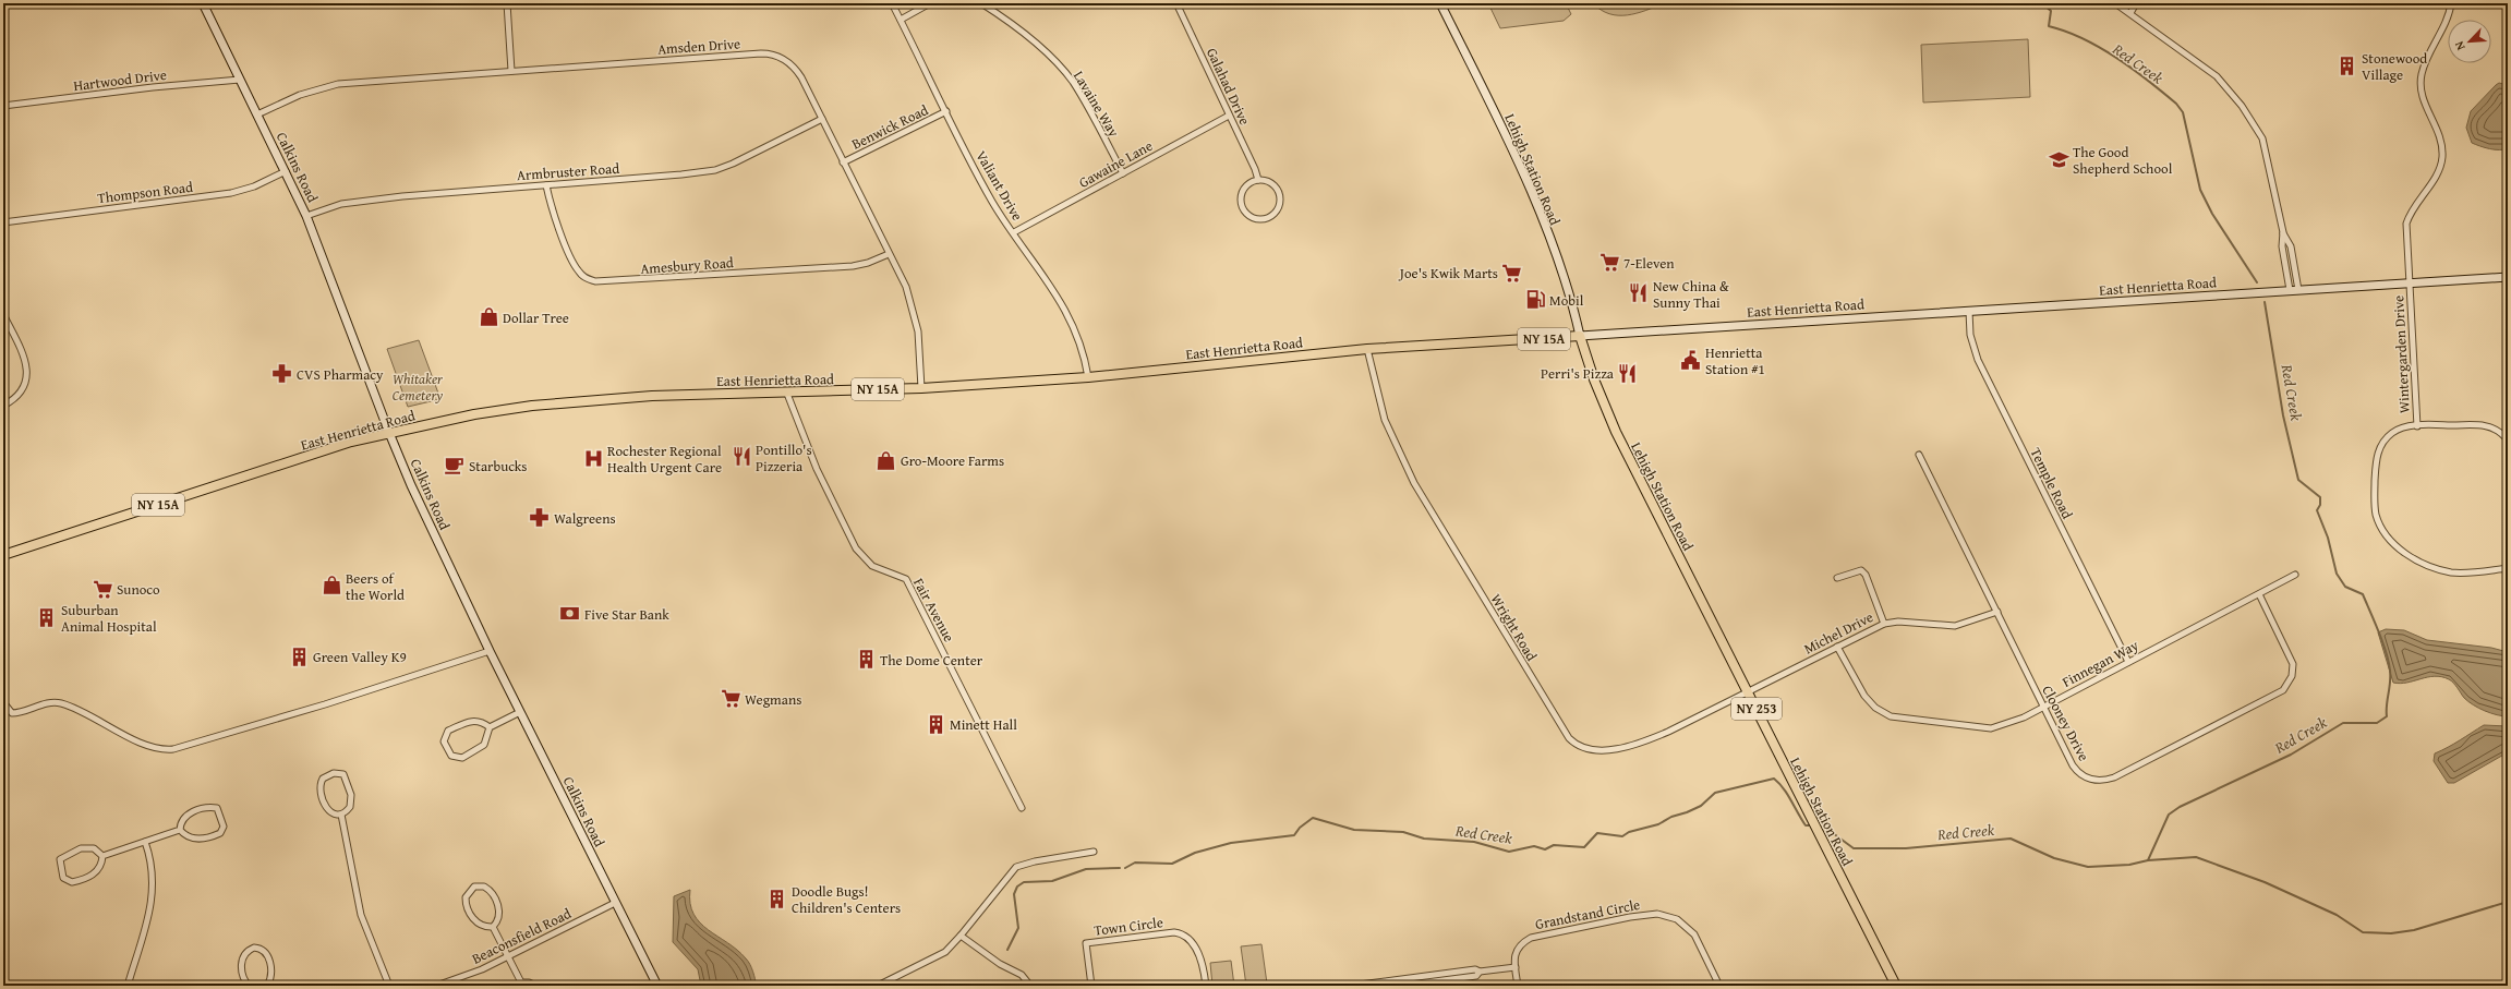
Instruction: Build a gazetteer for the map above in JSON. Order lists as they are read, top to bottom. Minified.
{"streets":{"main road":["Calkins Road","Lehigh Station Road","East Henrietta Road","NY 15A","NY 253"],"street":["Amsden Drive","Hartwood Drive","Galahad Drive","Lavaine Way","Benwick Road","Gawaine Lane","Armbruster Road","Valiant Drive","Thompson Road","Amesbury Road","Wintergarden Drive","Temple Road","Fair Avenue","Wright Road","Michel Drive","Finnegan Way","Clooney Drive","Grandstand Circle","Town Circle","Beaconsfield Road"]},"crossings":[["Amsden Drive","Benwick Road"],["Amsden Drive","Calkins Road"],["Amsden Drive","Armbruster Road"],["Amsden Drive","Amesbury Road"],["Amsden Drive","East Henrietta Road"],["Hartwood Drive","Calkins Road"],["Galahad Drive","Gawaine Lane"],["Lavaine Way","Gawaine Lane"],["Benwick Road","Valiant Drive"],["Gawaine Lane","Valiant Drive"],["Calkins Road","Armbruster Road"],["Calkins Road","Thompson Road"],["Calkins Road","East Henrietta Road"],["Calkins Road","Beaconsfield Road"],["Lehigh Station Road","East Henrietta Road"],["Lehigh Station Road","Wright Road"],["Lehigh Station Road","Michel Drive"],["Armbruster Road","Amesbury Road"],["Valiant Drive","East Henrietta Road"],["East Henrietta Road","Wintergarden Drive"],["East Henrietta Road","Temple Road"],["East Henrietta Road","Fair Avenue"],["East Henrietta Road","Wright Road"],["Temple Road","Finnegan Way"],["Wright Road","Michel Drive"],["Michel Drive","Finnegan Way"],["Michel Drive","Clooney Drive"],["Finnegan Way","Clooney Drive"]],"water":["Red Creek"],"parks":["Whitaker Cemetery"],"places":{"building":["Stonewood Village","Suburban Animal Hospital","Green Valley K9","The Dome Center","Minett Hall","Doodle Bugs! Children's Centers"],"school or university":["The Good Shepherd School"],"supermarket":["7-Eleven","Joe's Kwik Marts","Sunoco","Wegmans"],"restaurant":["New China & Sunny Thai","Perri's Pizza","Pontillo's Pizzeria"],"fuel station":["Mobil"],"shop":["Dollar Tree","Gro-Moore Farms","Beers of the World"],"public building":["Henrietta Station #1"],"pharmacy":["CVS Pharmacy","Walgreens"],"hospital":["Rochester Regional Health Urgent Care"],"cafe":["Starbucks"],"bank":["Five Star Bank"]},"north":"bottom left"}
